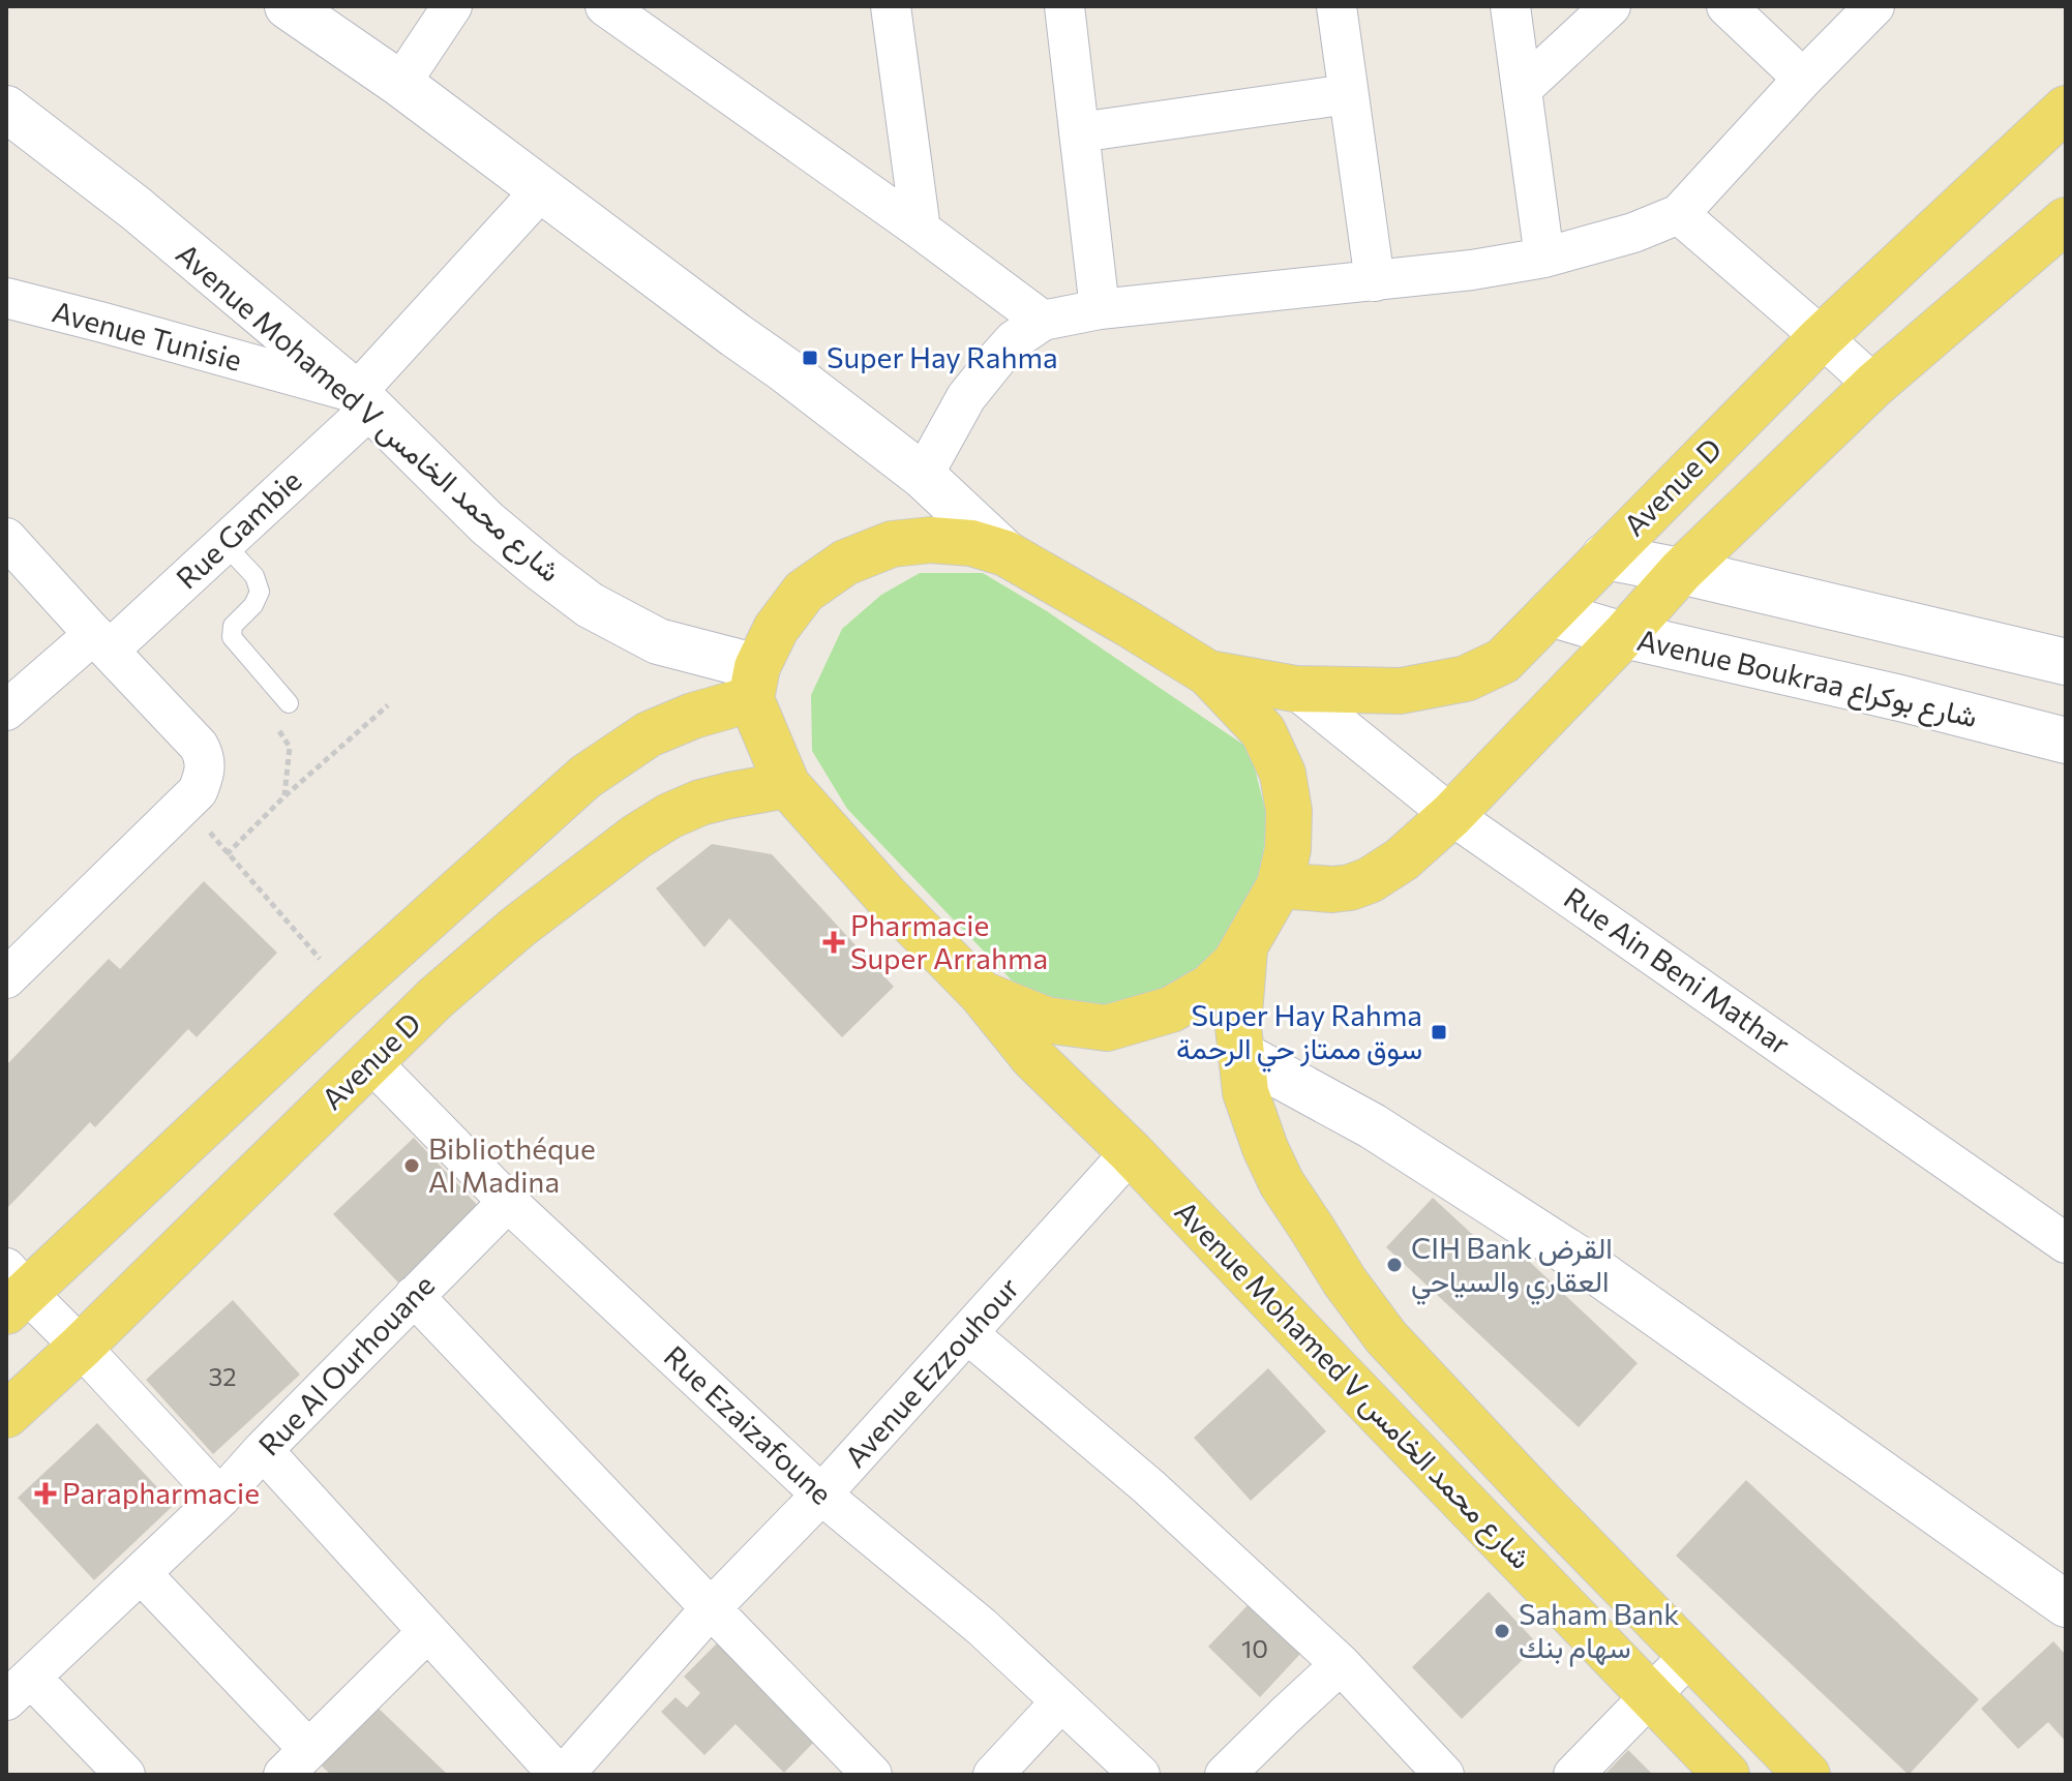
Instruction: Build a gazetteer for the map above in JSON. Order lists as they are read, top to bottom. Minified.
{"streets":{"main road":["Avenue Mohamed V شارع محمد الخامس","Avenue D"],"street":["Avenue Tunisie","Rue Gambie","Avenue Boukraa شارع بوكراع","Rue Ain Beni Mathar","Rue Al Ourhouane","Avenue Ezzouhour","Rue Ezaizafoune"]},"crossings":[["Avenue Tunisie","Avenue Mohamed V شارع محمد الخامس"],["Avenue Tunisie","Rue Gambie"],["Avenue Mohamed V شارع محمد الخامس","Avenue D"],["Avenue Mohamed V شارع محمد الخامس","Rue Gambie"],["Avenue Mohamed V شارع محمد الخامس","Avenue Ezzouhour"],["Avenue D","Avenue Boukraa شارع بوكراع"],["Avenue D","Rue Ain Beni Mathar"],["Avenue D","Rue Ezaizafoune"],["Rue Al Ourhouane","Rue Ezaizafoune"],["Avenue Ezzouhour","Rue Ezaizafoune"]],"places":{"transit":["Super Hay Rahma","Super Hay Rahma سوق ممتاز حي الرحمة"],"health":["Pharmacie Super Arrahma","Parapharmacie"],"other":["Bibliothéque Al Madina","CIH Bank القرض العقاري والسياحي","Saham Bank سهام بنك"]},"house_numbers":["32","10"]}
